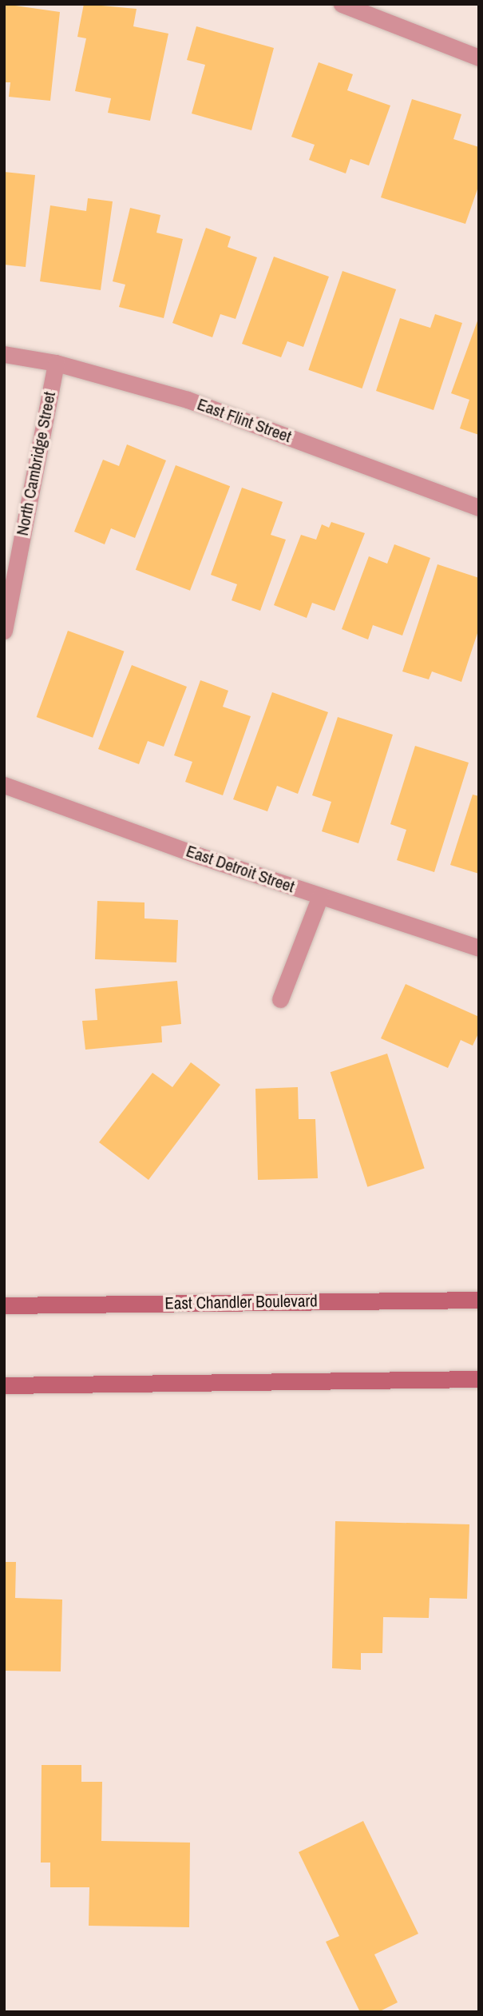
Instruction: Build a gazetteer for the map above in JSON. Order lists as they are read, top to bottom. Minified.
{"streets":{"main road":["East Chandler Boulevard"],"street":["East Flint Street","North Cambridge Street","East Detroit Street"]},"crossings":[["East Flint Street","North Cambridge Street"]]}
